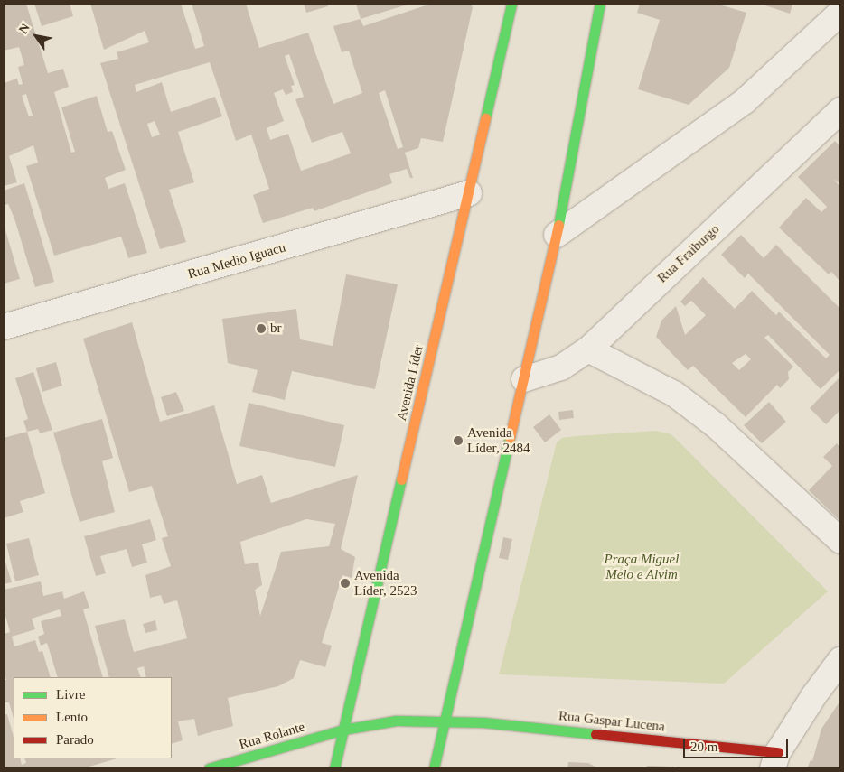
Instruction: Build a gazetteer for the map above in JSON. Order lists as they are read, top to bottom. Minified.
{"streets":{"main road":["Avenida Líder","Rua Gaspar Lucena","Rua Rolante"],"street":["Rua Fraiburgo","Rua Medio Iguacu"]},"crossings":[["Rua Medio Iguacu","Avenida Líder"],["Avenida Líder","Rua Gaspar Lucena"],["Avenida Líder","Rua Rolante"],["Rua Gaspar Lucena","Rua Rolante"]],"parks":["Praça Miguel Melo e Alvim"],"places":["br","Avenida Líder, 2484","Avenida Líder, 2523"],"legend":["Livre","Lento","Parado"],"scale_bar":"20 m","north":"top left"}
